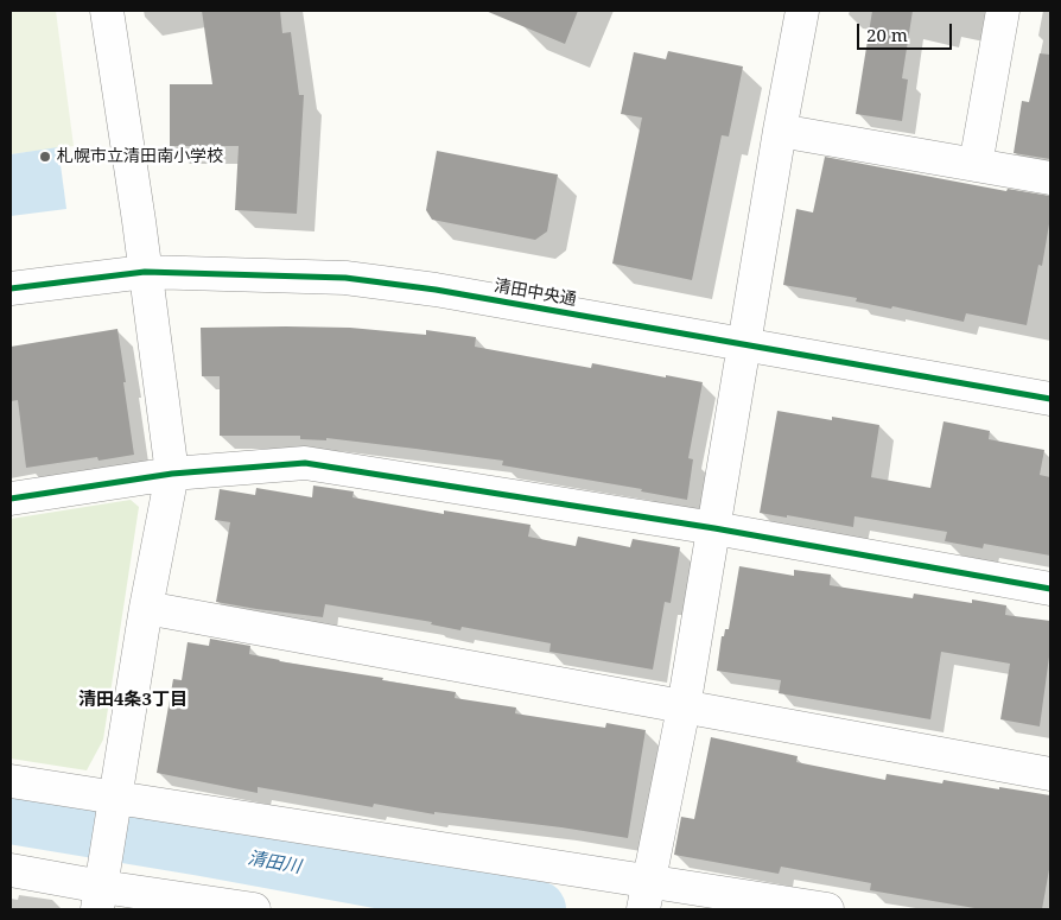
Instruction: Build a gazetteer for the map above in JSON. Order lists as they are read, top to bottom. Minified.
{"streets":{"street":["清田中央通"]},"districts":["清田4条3丁目"],"water":["清田川"],"places":["札幌市立清田南小学校"],"scale_bar":"20 m"}
